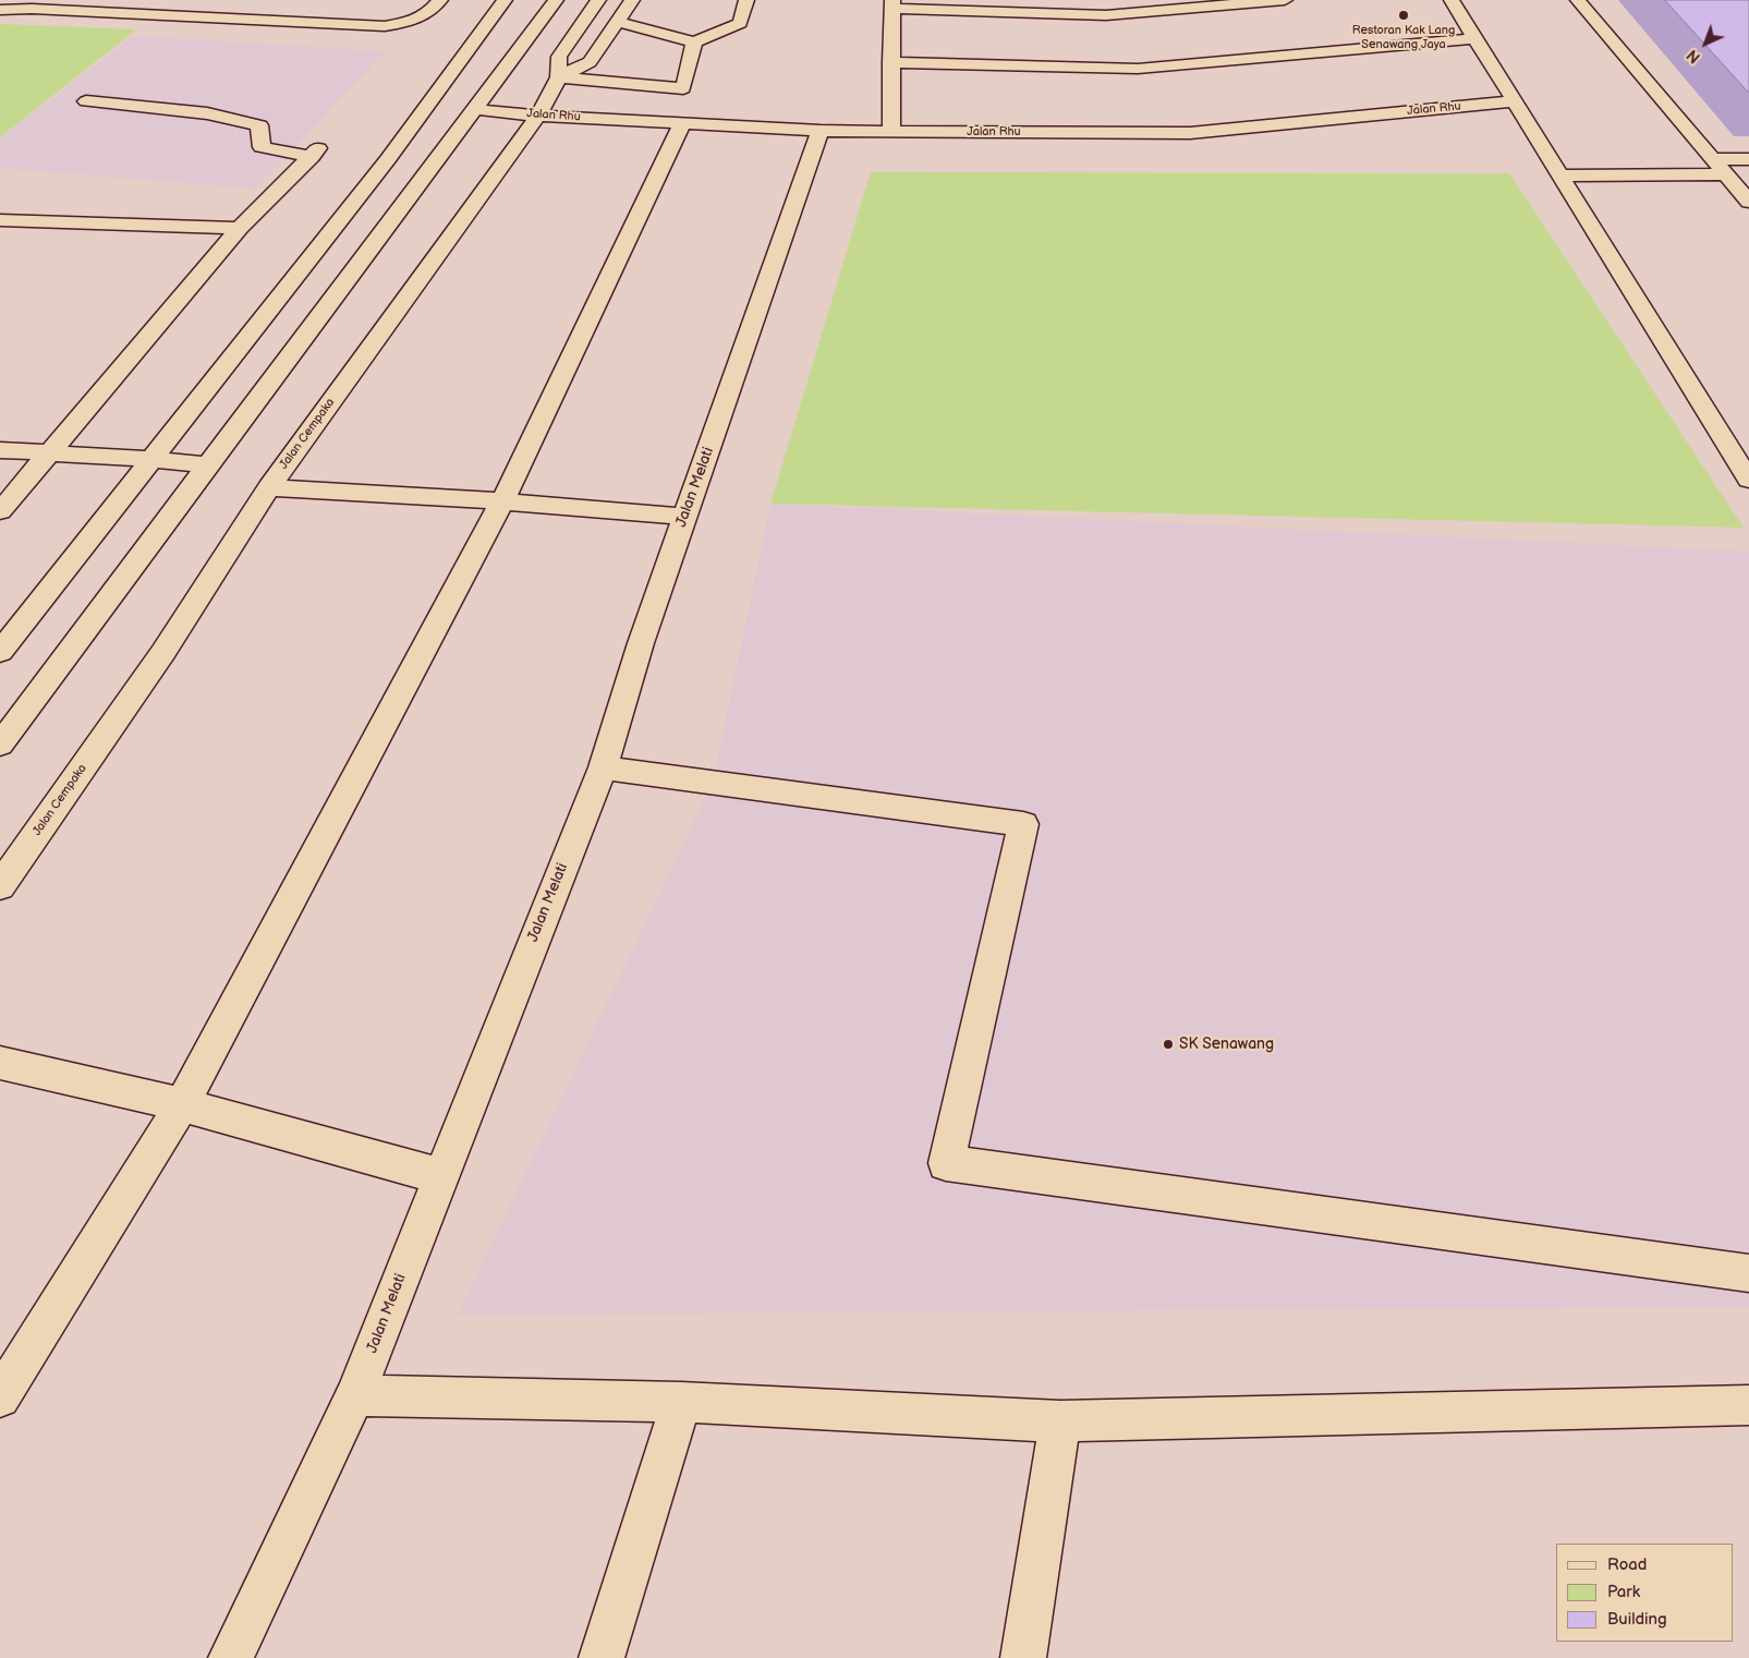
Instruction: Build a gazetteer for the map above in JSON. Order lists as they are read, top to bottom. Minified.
{"streets":{"street":["Jalan Rhu","Jalan Cempaka","Jalan Melati"]},"crossings":[["Jalan Rhu","Jalan Cempaka"],["Jalan Rhu","Jalan Melati"]],"places":["Restoran Kak Lang Senawang Jaya","SK Senawang"],"legend":["Road","Park","Building"],"north":"bottom left"}
